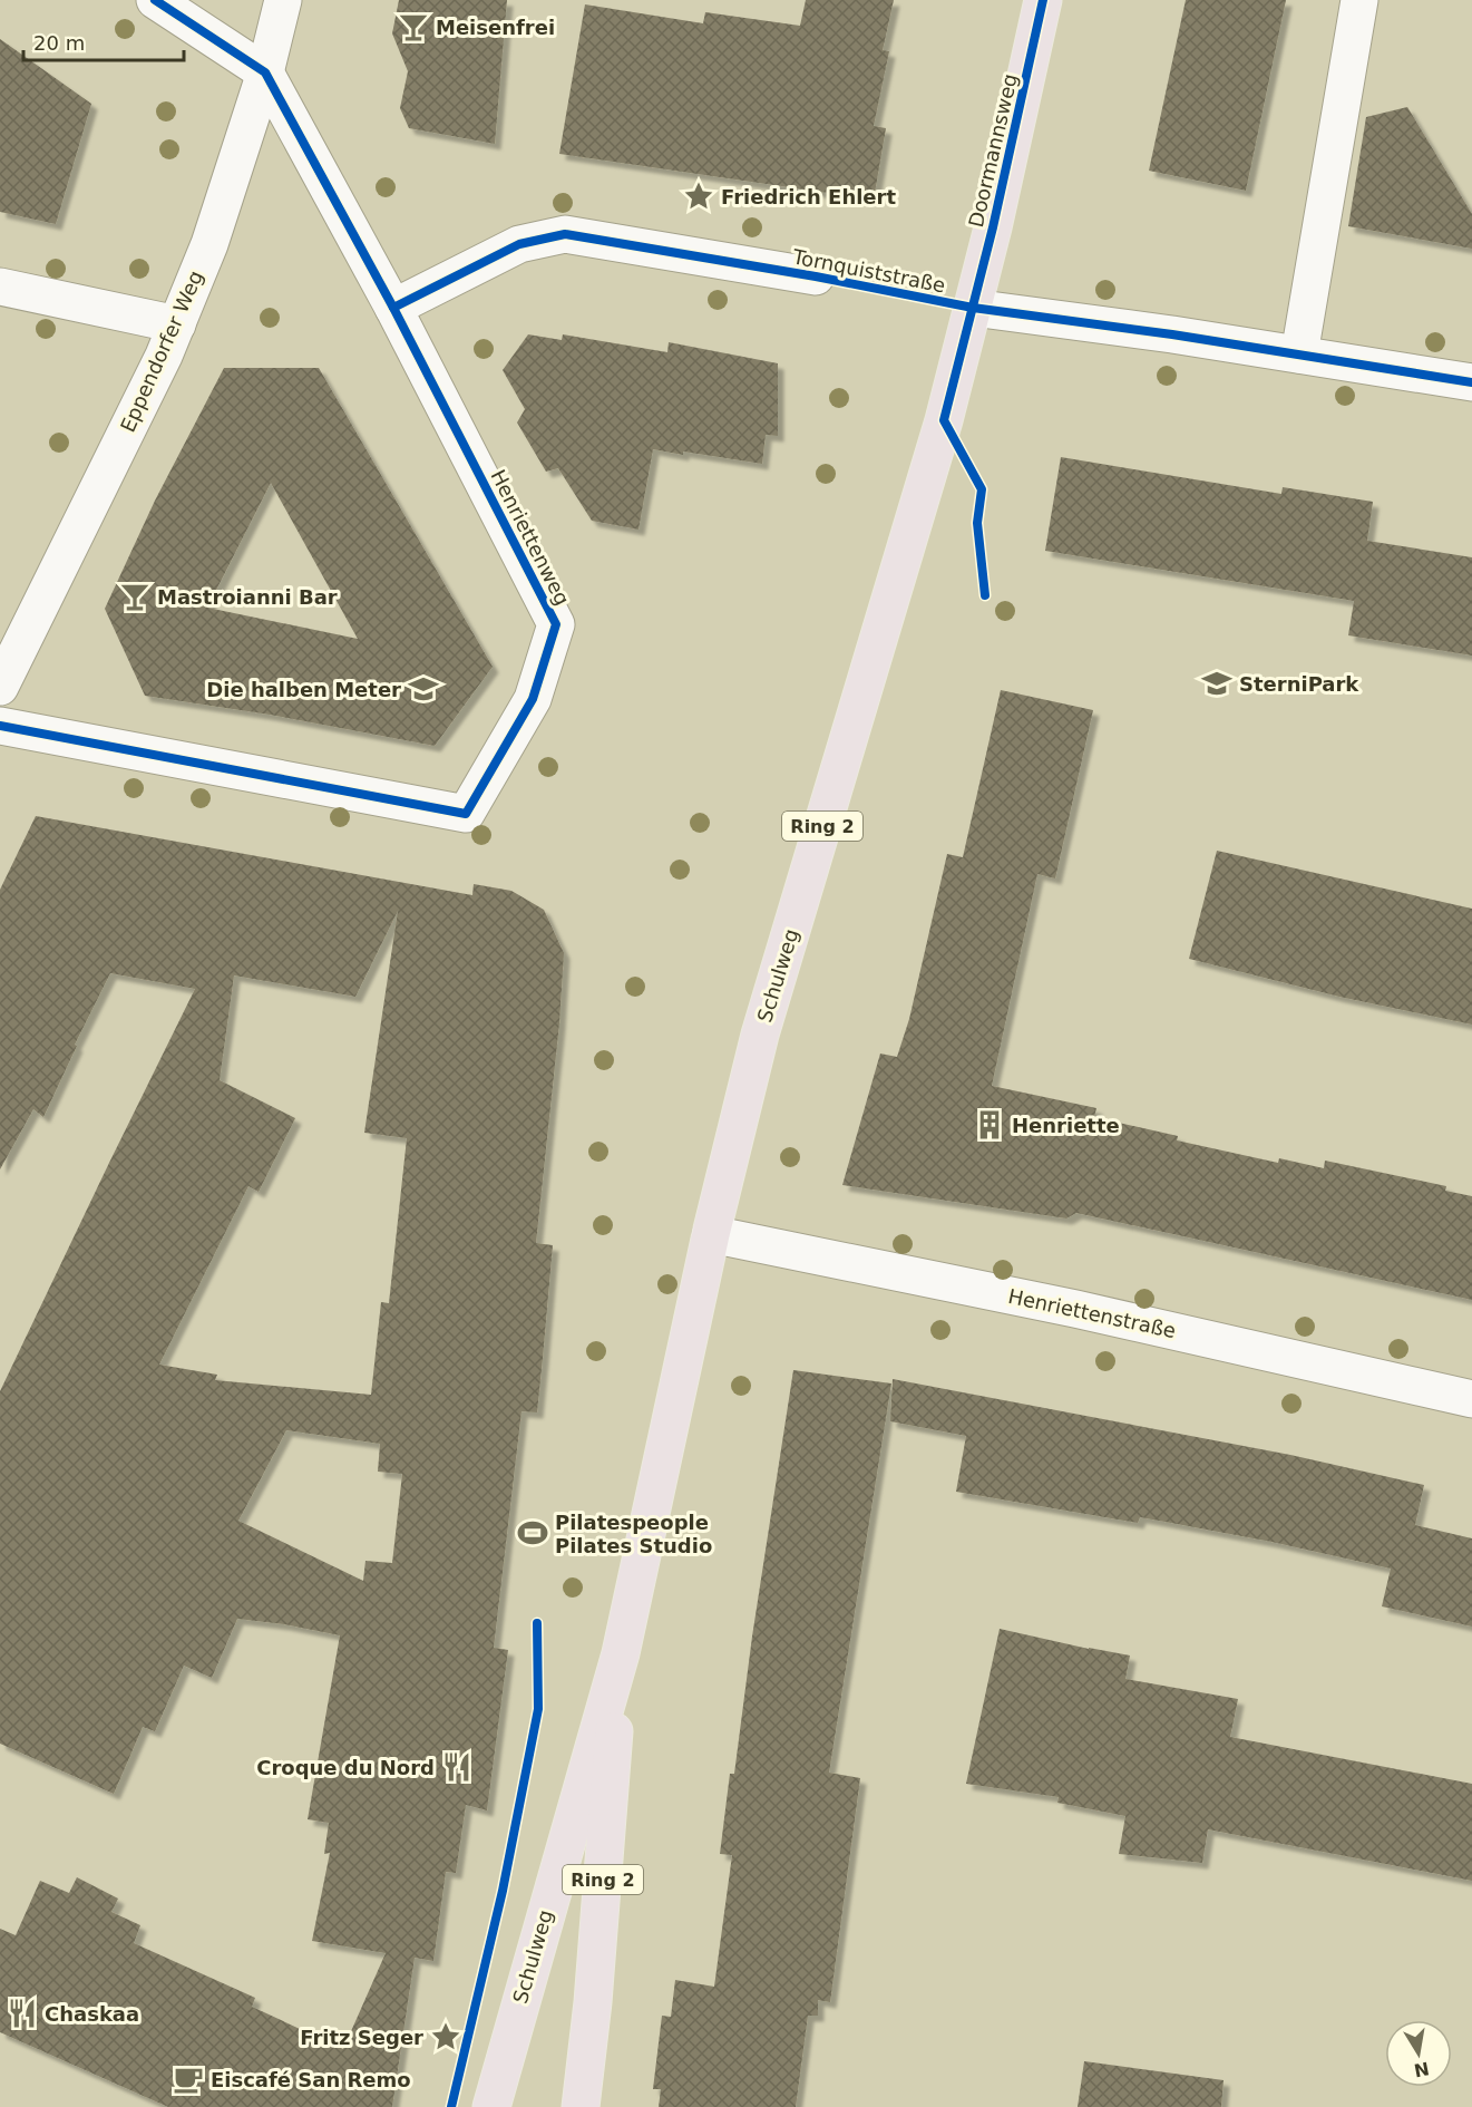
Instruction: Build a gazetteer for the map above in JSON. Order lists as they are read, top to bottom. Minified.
{"streets":{"main road":["Doormannsweg","Ring 2","Schulweg"],"street":["Tornquiststraße","Eppendorfer Weg","Henriettenweg","Henriettenstraße"]},"crossings":[["Doormannsweg","Schulweg"],["Tornquiststraße","Henriettenweg"],["Eppendorfer Weg","Henriettenweg"],["Schulweg","Henriettenstraße"]],"places":{"bar":["Meisenfrei","Mastroianni Bar"],"place":["Friedrich Ehlert","Fritz Seger"],"school or university":["SterniPark","Die halben Meter"],"building":["Henriette"],"sports":["Pilatespeople Pilates Studio"],"restaurant":["Croque du Nord","Chaskaa"],"cafe":["Eiscafé San Remo"]},"scale_bar":"20 m","north":"bottom"}
